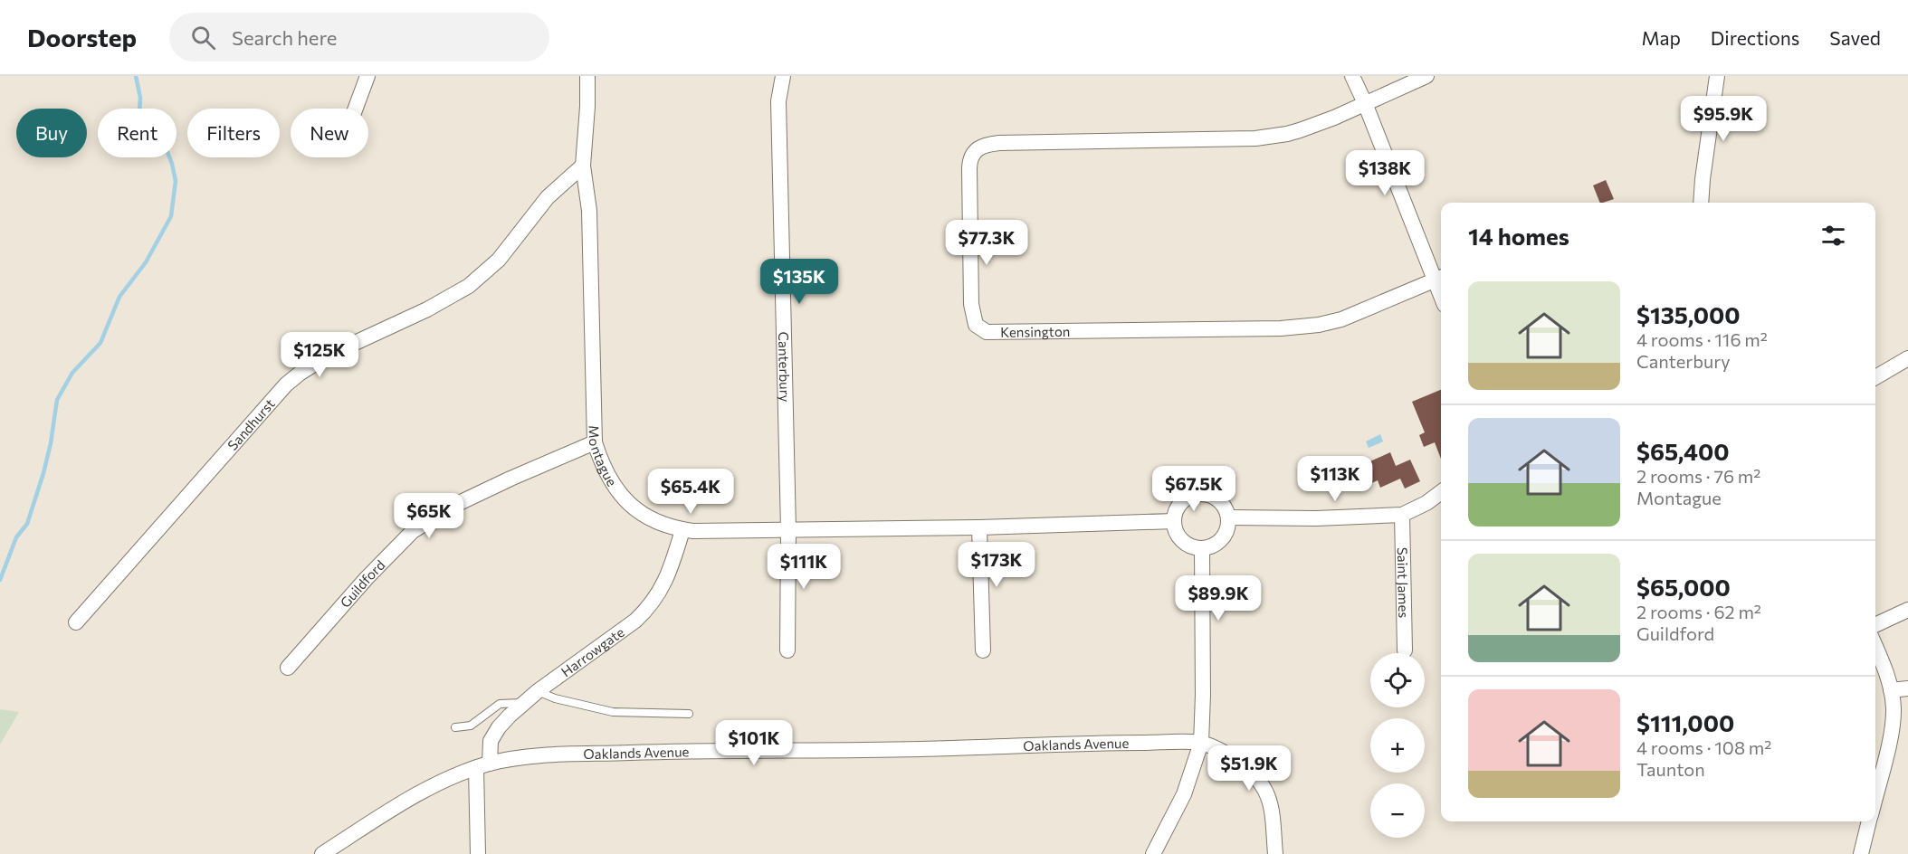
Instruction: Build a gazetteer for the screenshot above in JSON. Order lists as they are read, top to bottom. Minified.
{"streets":{"street":["Kensington","Canterbury","Sandhurst","Montague","Saint James","Guildford","Harrowgate","Oaklands Avenue"]},"crossings":[["Canterbury","Montague"],["Sandhurst","Montague"],["Montague","Guildford"],["Montague","Harrowgate"],["Harrowgate","Oaklands Avenue"]],"page":{"header":"Doorstep","search":"Search here","nav":["Map","Directions","Saved"],"price":["$95.9K","$138K","$77.3K","$135K","$125K","$113K","$67.5K","$65.4K","$65K","$173K","$111K","$89.9K","$101K","$51.9K"],"chip":["Buy","Rent","Filters","New"],"heading":"14 homes","list":[{"name":"$135,000","note":"4 rooms · 116 m² · Canterbury"},{"name":"$65,400","note":"2 rooms · 76 m² · Montague"},{"name":"$65,000","note":"2 rooms · 62 m² · Guildford"},{"name":"$111,000","note":"4 rooms · 108 m² · Taunton"}],"map_buttons":["+","−"]}}
